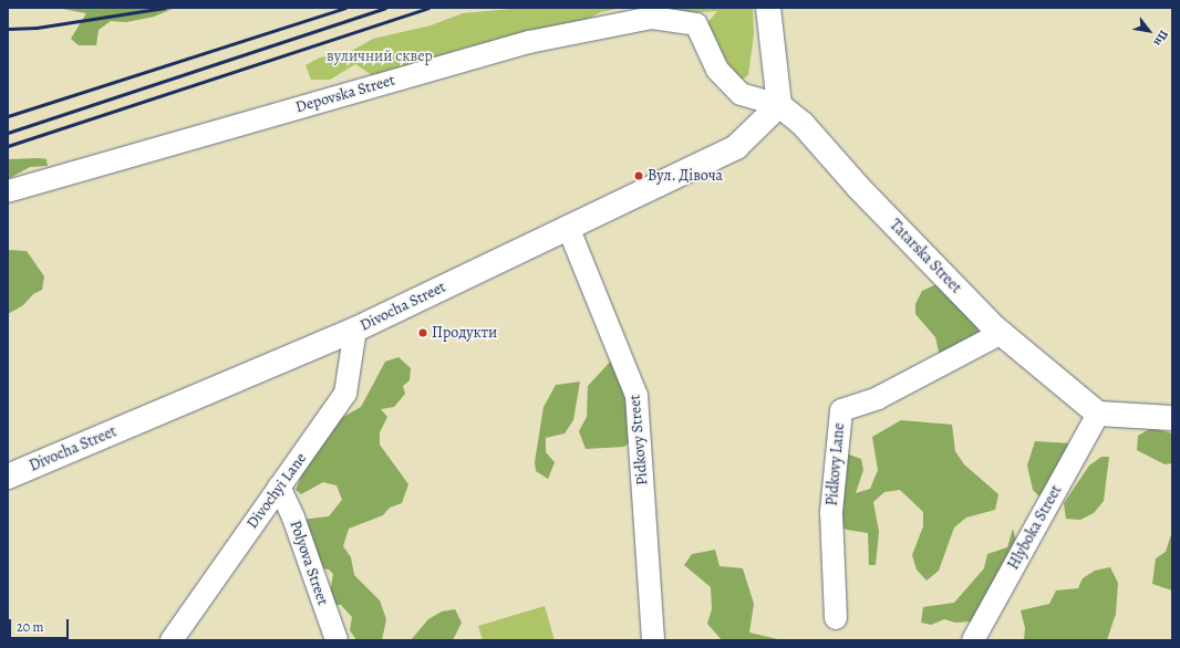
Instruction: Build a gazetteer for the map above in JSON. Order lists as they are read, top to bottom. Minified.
{"streets":{"main road":["Tatarska Street","Divocha Street"],"street":["Depovska Street","Pidkovy Street","Pidkovy Lane","Divochyi Lane","Hlyboka Street","Polyova Street"]},"crossings":[["Depovska Street","Tatarska Street"],["Depovska Street","Divocha Street"],["Tatarska Street","Divocha Street"],["Tatarska Street","Pidkovy Lane"],["Tatarska Street","Hlyboka Street"],["Divocha Street","Pidkovy Street"],["Divocha Street","Divochyi Lane"],["Divochyi Lane","Polyova Street"]],"parks":["вуличний сквер"],"places":["Вул. Дівоча","Продукти"],"scale_bar":"20 m","north":"bottom right"}
